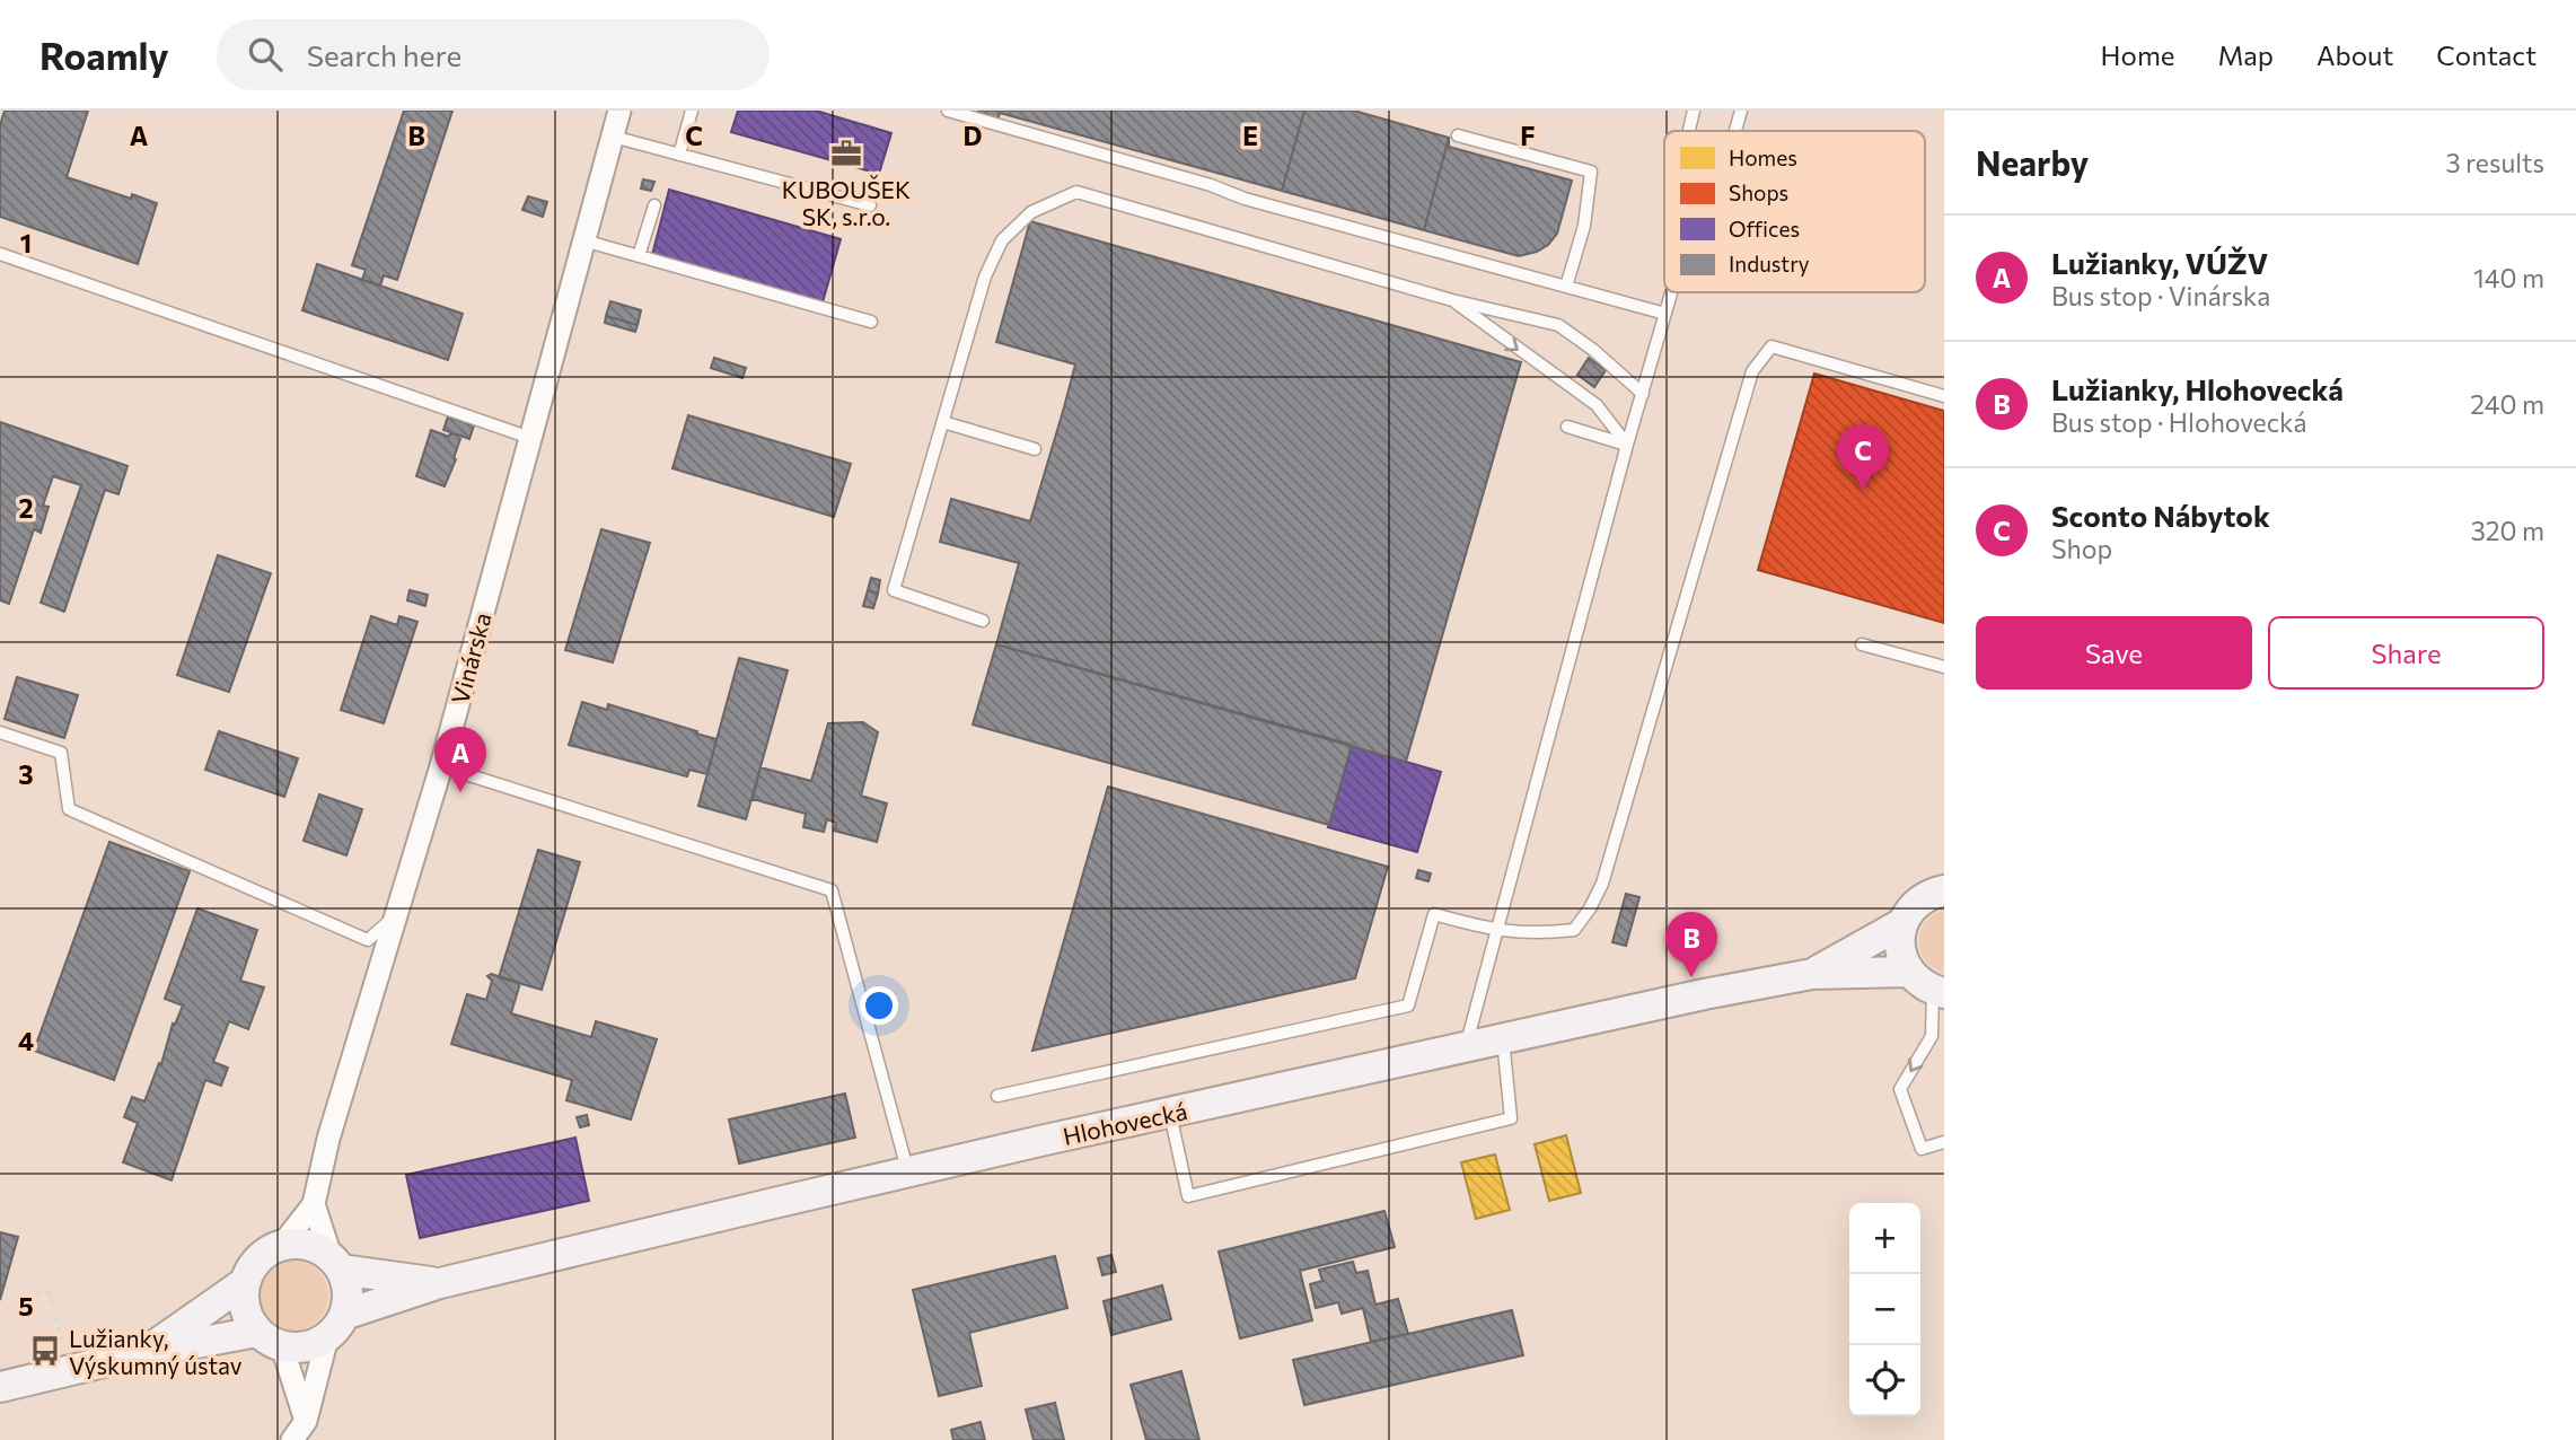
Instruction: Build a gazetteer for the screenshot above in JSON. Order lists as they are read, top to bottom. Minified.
{"streets":{"main road":["Hlohovecká"],"street":["Vinárska"]},"crossings":[["Vinárska","Hlohovecká"]],"places":{"office":["KUBOUŠEK SK, s.r.o."],"bus stop":["Lužianky, Výskumný ústav"]},"legend":["Homes","Shops","Offices","Industry"],"page":{"header":"Roamly","search":"Search here","nav":["Home","Map","About","Contact"],"heading":["Nearby","3 results"],"list":[{"mark":"A","name":"Lužianky, VÚŽV","note":"Bus stop · Vinárska","value":"140 m"},{"mark":"B","name":"Lužianky, Hlohovecká","note":"Bus stop · Hlohovecká","value":"240 m"},{"mark":"C","name":"Sconto Nábytok","note":"Shop","value":"320 m"}],"pins":["C","A","B"],"buttons":["Save","Share"],"map_buttons":["+","−"]},"grid":{"columns":["A","B","C","D","E","F"],"rows":["1","2","3","4","5"]}}
